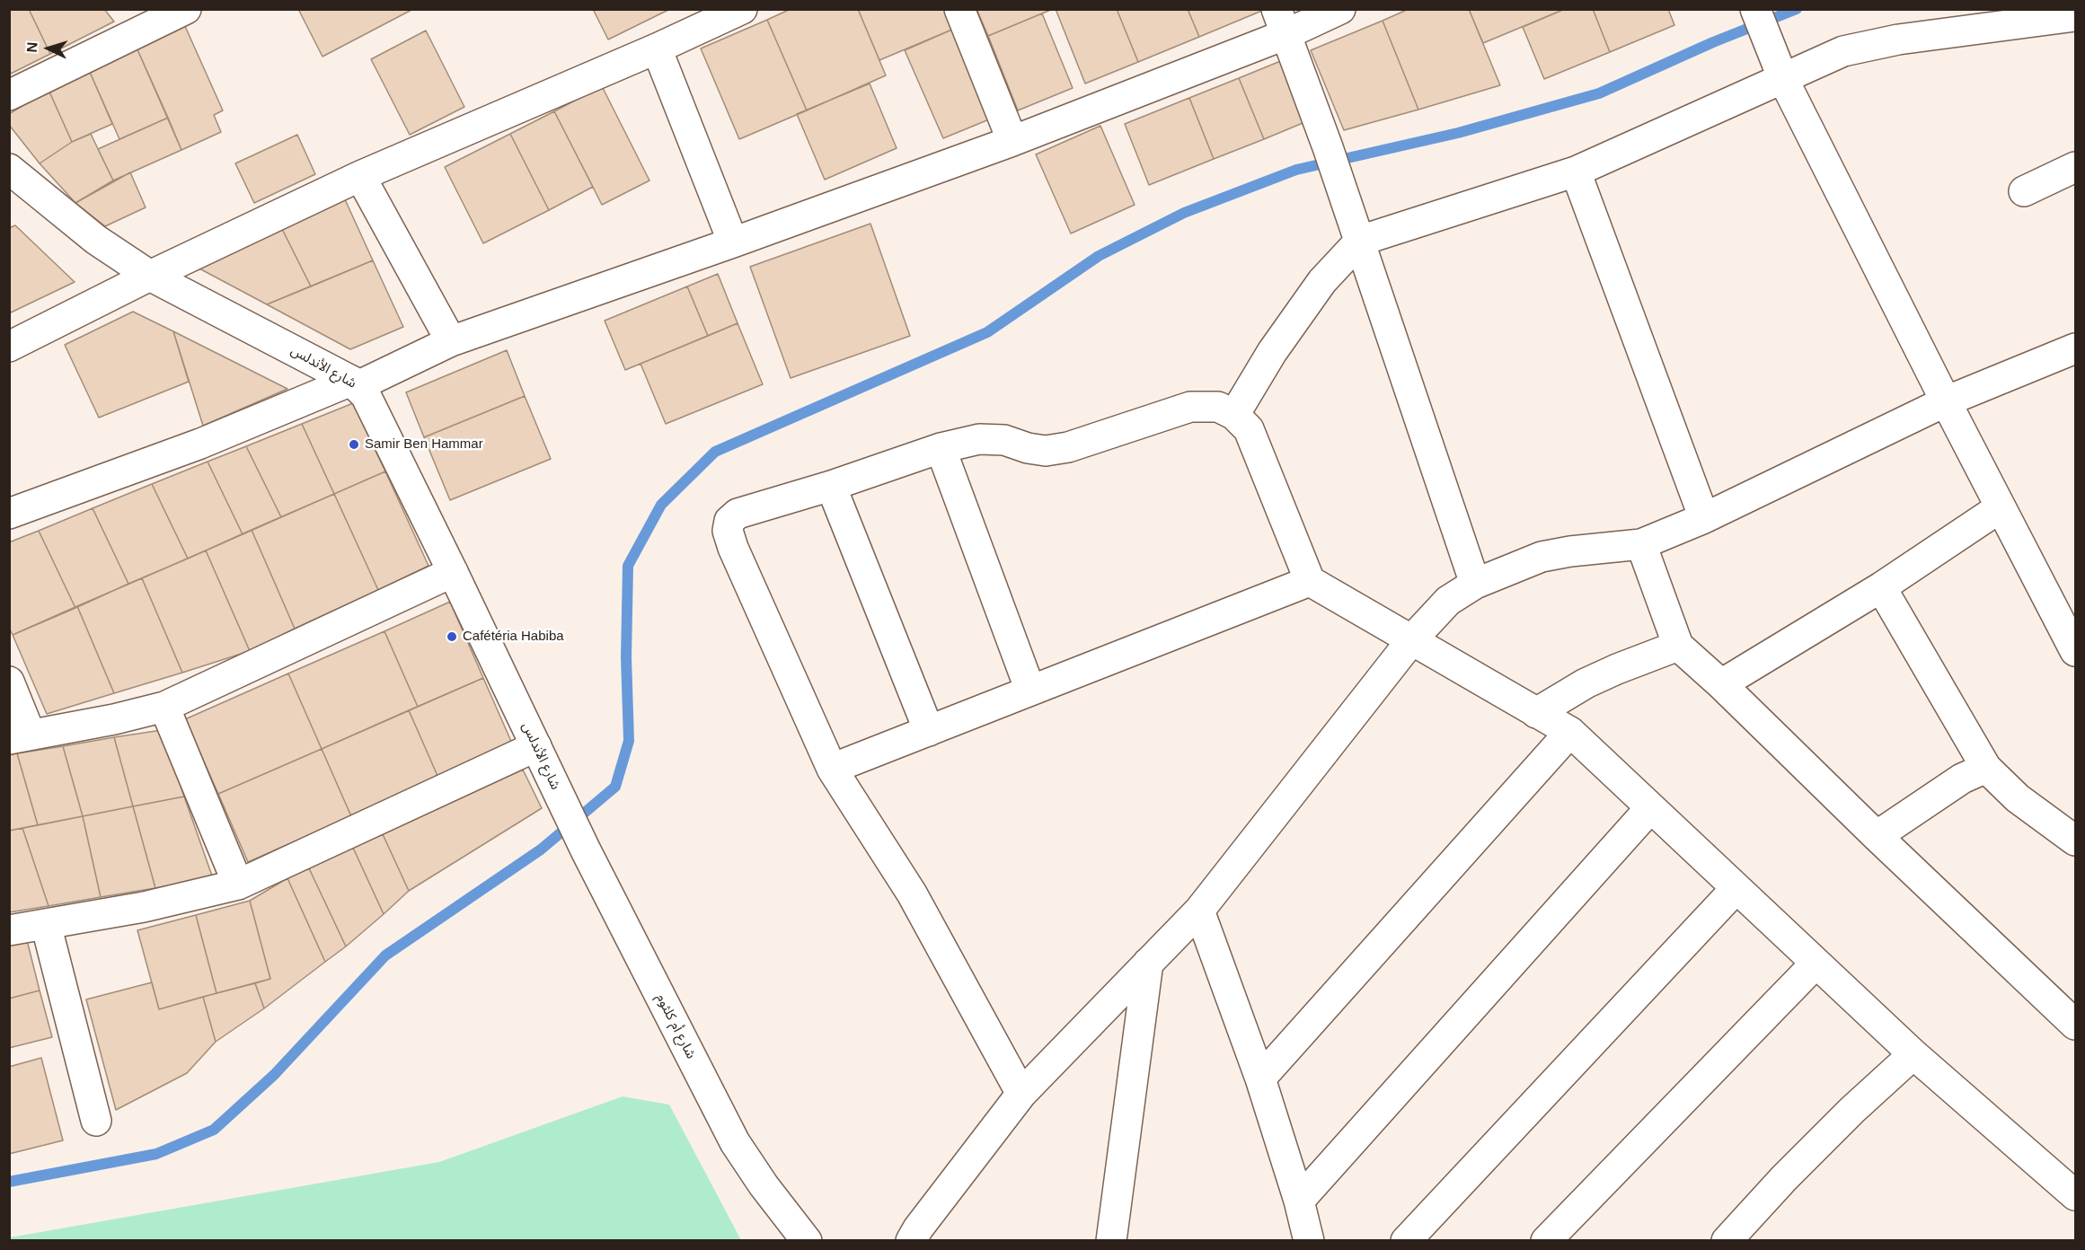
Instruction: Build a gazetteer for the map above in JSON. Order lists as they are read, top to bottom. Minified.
{"streets":{"street":["شارع الأندلس","شارع أم كلثوم"]},"crossings":[["شارع الأندلس","شارع أم كلثوم"]],"places":["Samir Ben Hammar","Cafétéria Habiba"],"north":"left"}
